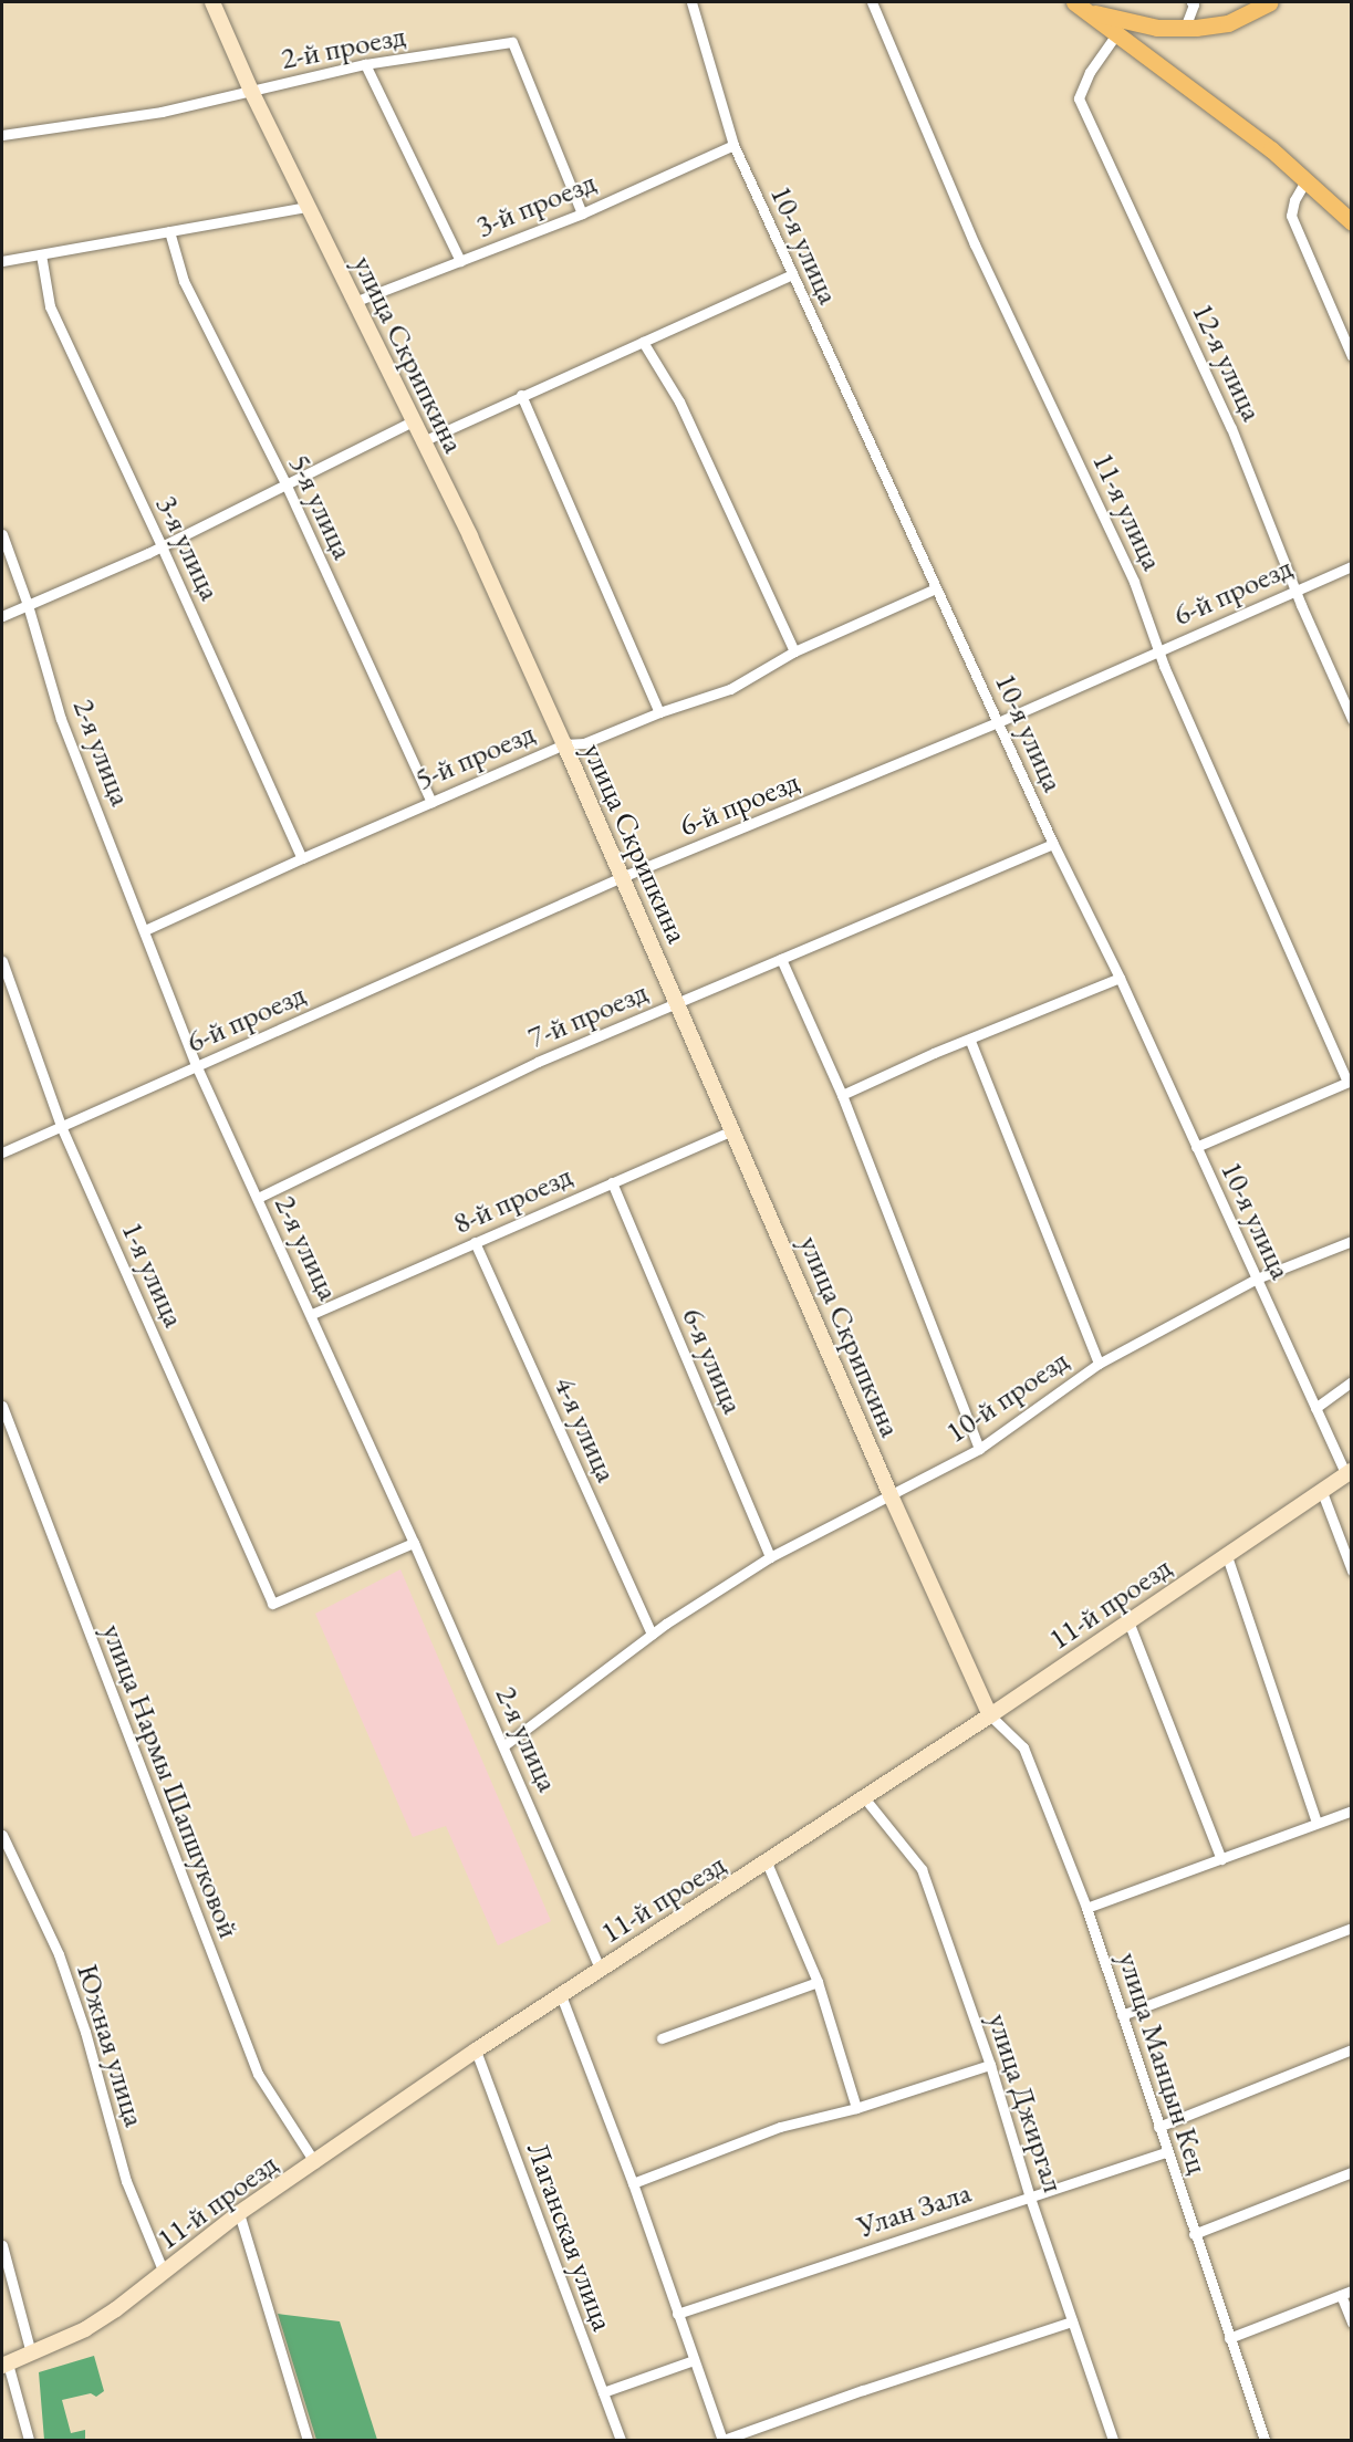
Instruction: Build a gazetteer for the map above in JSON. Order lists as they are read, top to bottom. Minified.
{"streets":{"street":["2-й проезд","3-й проезд","10-я улица","улица Скрипкина","12-я улица","5-я улица","11-я улица","3-я улица","6-й проезд","2-я улица","5-й проезд","7-й проезд","8-й проезд","1-я улица","6-я улица","10-й проезд","4-я улица","11-й проезд","улица Нармы Шапшуковой","Южная улица","улица Манцын Кец","улица Джиргал","Улан Зала","Лаганская улица"]},"crossings":[["2-й проезд","3-й проезд"],["2-й проезд","улица Скрипкина"],["3-й проезд","10-я улица"],["3-й проезд","улица Скрипкина"],["10-я улица","6-й проезд"],["10-я улица","5-й проезд"],["10-я улица","7-й проезд"],["10-я улица","10-й проезд"],["10-я улица","11-й проезд"],["улица Скрипкина","6-й проезд"],["улица Скрипкина","5-й проезд"],["улица Скрипкина","7-й проезд"],["улица Скрипкина","8-й проезд"],["улица Скрипкина","10-й проезд"],["улица Скрипкина","11-й проезд"],["улица Скрипкина","улица Манцын Кец"],["12-я улица","6-й проезд"],["5-я улица","5-й проезд"],["11-я улица","6-й проезд"],["3-я улица","5-й проезд"],["6-й проезд","2-я улица"],["6-й проезд","1-я улица"],["2-я улица","5-й проезд"],["2-я улица","7-й проезд"],["2-я улица","8-й проезд"],["2-я улица","1-я улица"],["2-я улица","10-й проезд"],["2-я улица","11-й проезд"],["8-й проезд","6-я улица"],["8-й проезд","4-я улица"],["6-я улица","10-й проезд"],["10-й проезд","4-я улица"],["11-й проезд","улица Нармы Шапшуковой"],["11-й проезд","Южная улица"],["11-й проезд","улица Манцын Кец"],["11-й проезд","улица Джиргал"],["11-й проезд","Лаганская улица"],["улица Манцын Кец","Улан Зала"],["улица Джиргал","Улан Зала"]]}
